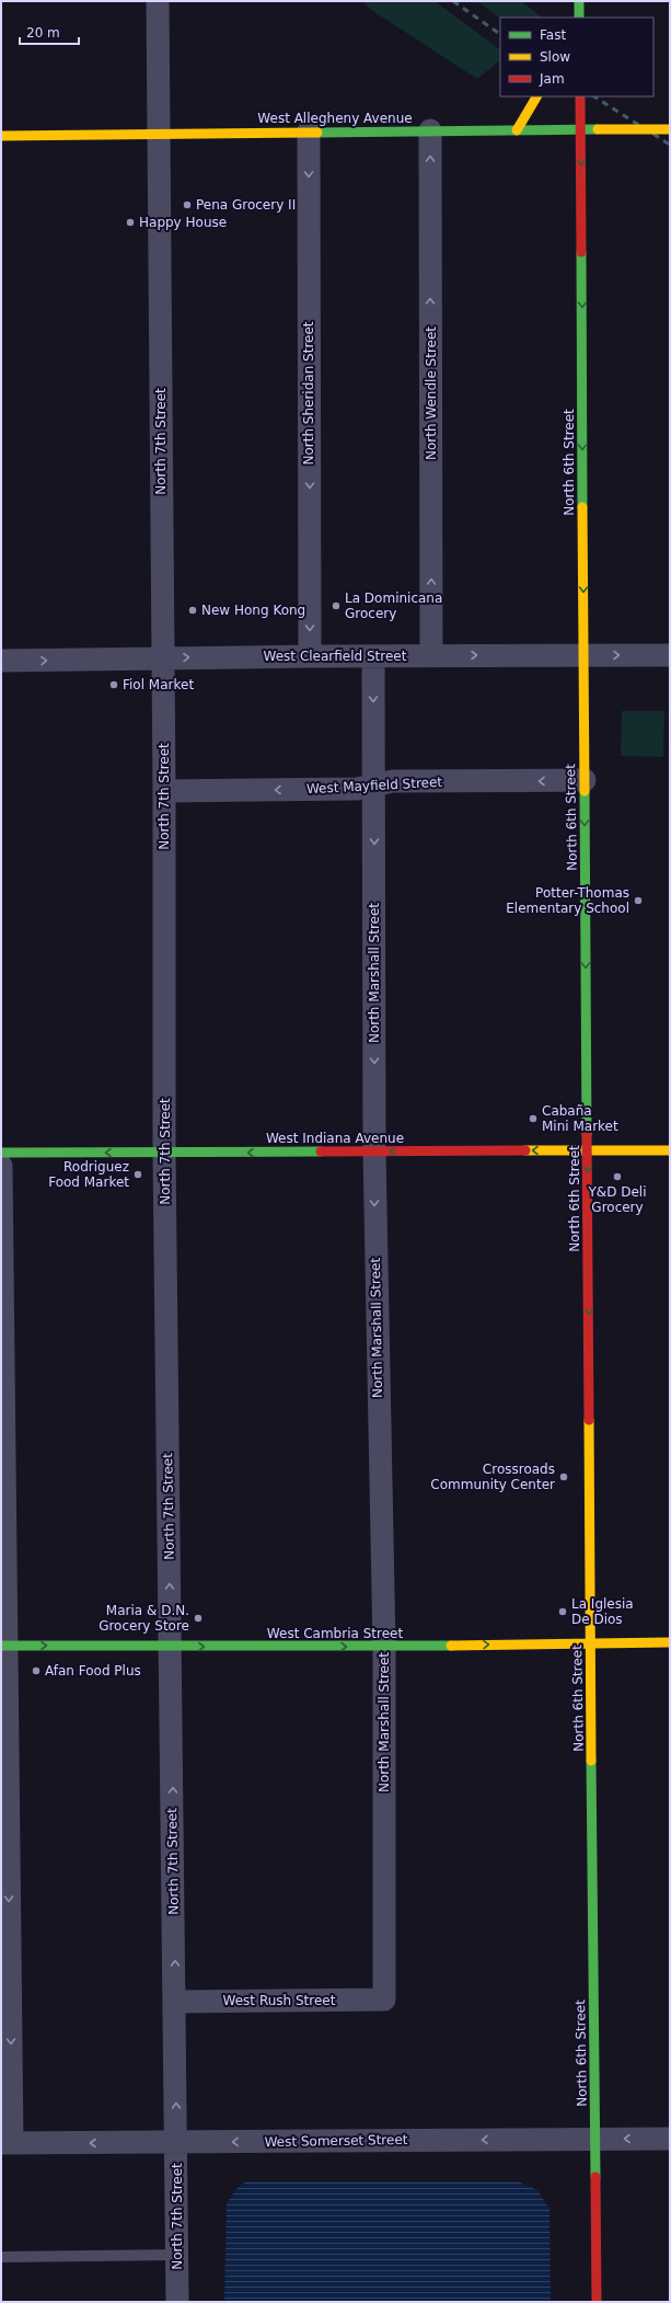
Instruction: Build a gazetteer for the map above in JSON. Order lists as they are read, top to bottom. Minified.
{"streets":{"street":["West Allegheny Avenue","North Sheridan Street","North Wendle Street","North 7th Street","North 6th Street","West Clearfield Street","West Mayfield Street","North Marshall Street","West Indiana Avenue","West Cambria Street","West Rush Street","West Somerset Street"]},"crossings":[["West Allegheny Avenue","North Sheridan Street"],["West Allegheny Avenue","North Wendle Street"],["West Allegheny Avenue","North 7th Street"],["West Allegheny Avenue","North 6th Street"],["North Sheridan Street","West Clearfield Street"],["North Wendle Street","West Clearfield Street"],["North 7th Street","West Clearfield Street"],["North 7th Street","West Mayfield Street"],["North 7th Street","West Indiana Avenue"],["North 7th Street","West Cambria Street"],["North 7th Street","West Rush Street"],["North 7th Street","West Somerset Street"],["North 6th Street","West Clearfield Street"],["North 6th Street","West Mayfield Street"],["North 6th Street","West Indiana Avenue"],["North 6th Street","West Cambria Street"],["North 6th Street","West Somerset Street"],["West Clearfield Street","North Marshall Street"],["West Mayfield Street","North Marshall Street"],["North Marshall Street","West Indiana Avenue"],["North Marshall Street","West Cambria Street"],["North Marshall Street","West Rush Street"]],"one_way":["North Sheridan Street","North Wendle Street","North 6th Street","West Clearfield Street","West Mayfield Street","North Marshall Street","West Indiana Avenue","West Cambria Street","West Somerset Street"],"places":["Pena Grocery II","Happy House","La Dominicana Grocery","New Hong Kong","Fiol Market","Potter-Thomas Elementary School","Cabaña Mini Market","Rodriguez Food Market","Y&D Deli Grocery","Crossroads Community Center","La Iglesia De Dios","Maria & D.N. Grocery Store","Afan Food Plus"],"legend":["Fast","Slow","Jam"],"scale_bar":"20 m"}
